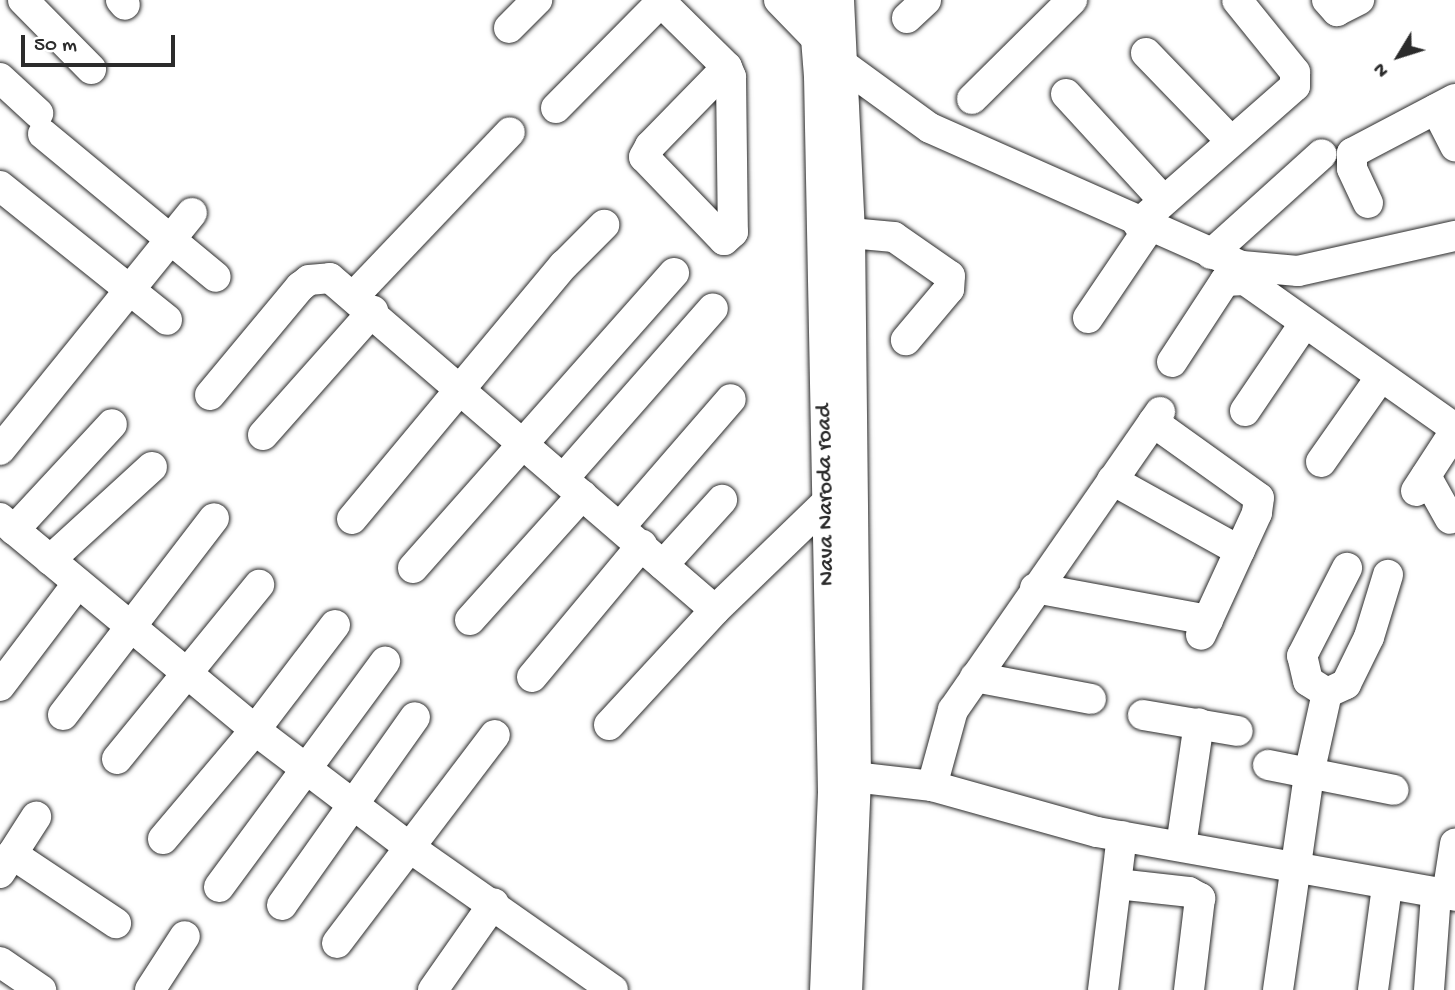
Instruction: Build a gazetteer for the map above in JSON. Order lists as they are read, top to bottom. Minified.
{"streets":{"street":["Nava Naroda road"]},"scale_bar":"50 m","north":"bottom left"}
